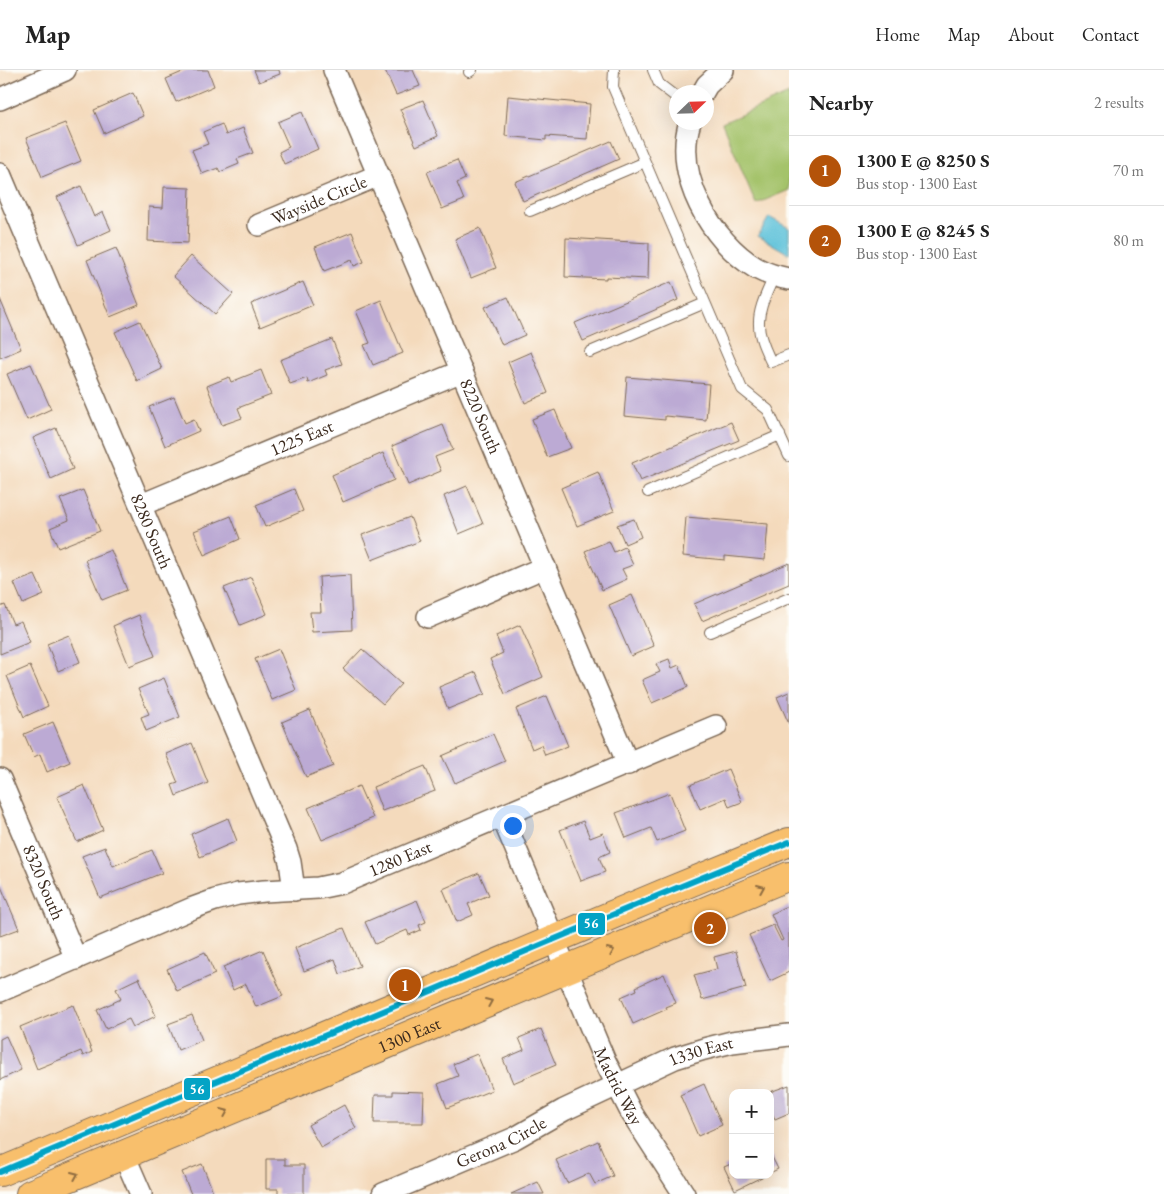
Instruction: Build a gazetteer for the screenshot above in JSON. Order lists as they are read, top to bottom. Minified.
{"streets":{"main road":["1300 East"],"street":["Wayside Circle","8220 South","1225 East","8280 South","1280 East","8320 South","1330 East","Madrid Way","Gerona Circle"]},"crossings":[["Wayside Circle","8220 South"],["8220 South","1225 East"],["8220 South","1280 East"],["1225 East","8280 South"],["8280 South","1280 East"],["1280 East","8320 South"],["1280 East","Madrid Way"],["1300 East","Madrid Way"],["1330 East","Madrid Way"],["1330 East","Gerona Circle"],["Madrid Way","Gerona Circle"]],"lines":["transit line 56"],"north":"top right","page":{"header":"Map","nav":["Home","Map","About","Contact"],"heading":["Nearby","2 results"],"list":[{"mark":"1","name":"1300 E @ 8250 S","note":"Bus stop · 1300 East","value":"70 m"},{"mark":"2","name":"1300 E @ 8245 S","note":"Bus stop · 1300 East","value":"80 m"}],"pins":["2","1"],"map_buttons":["+","−"]}}
